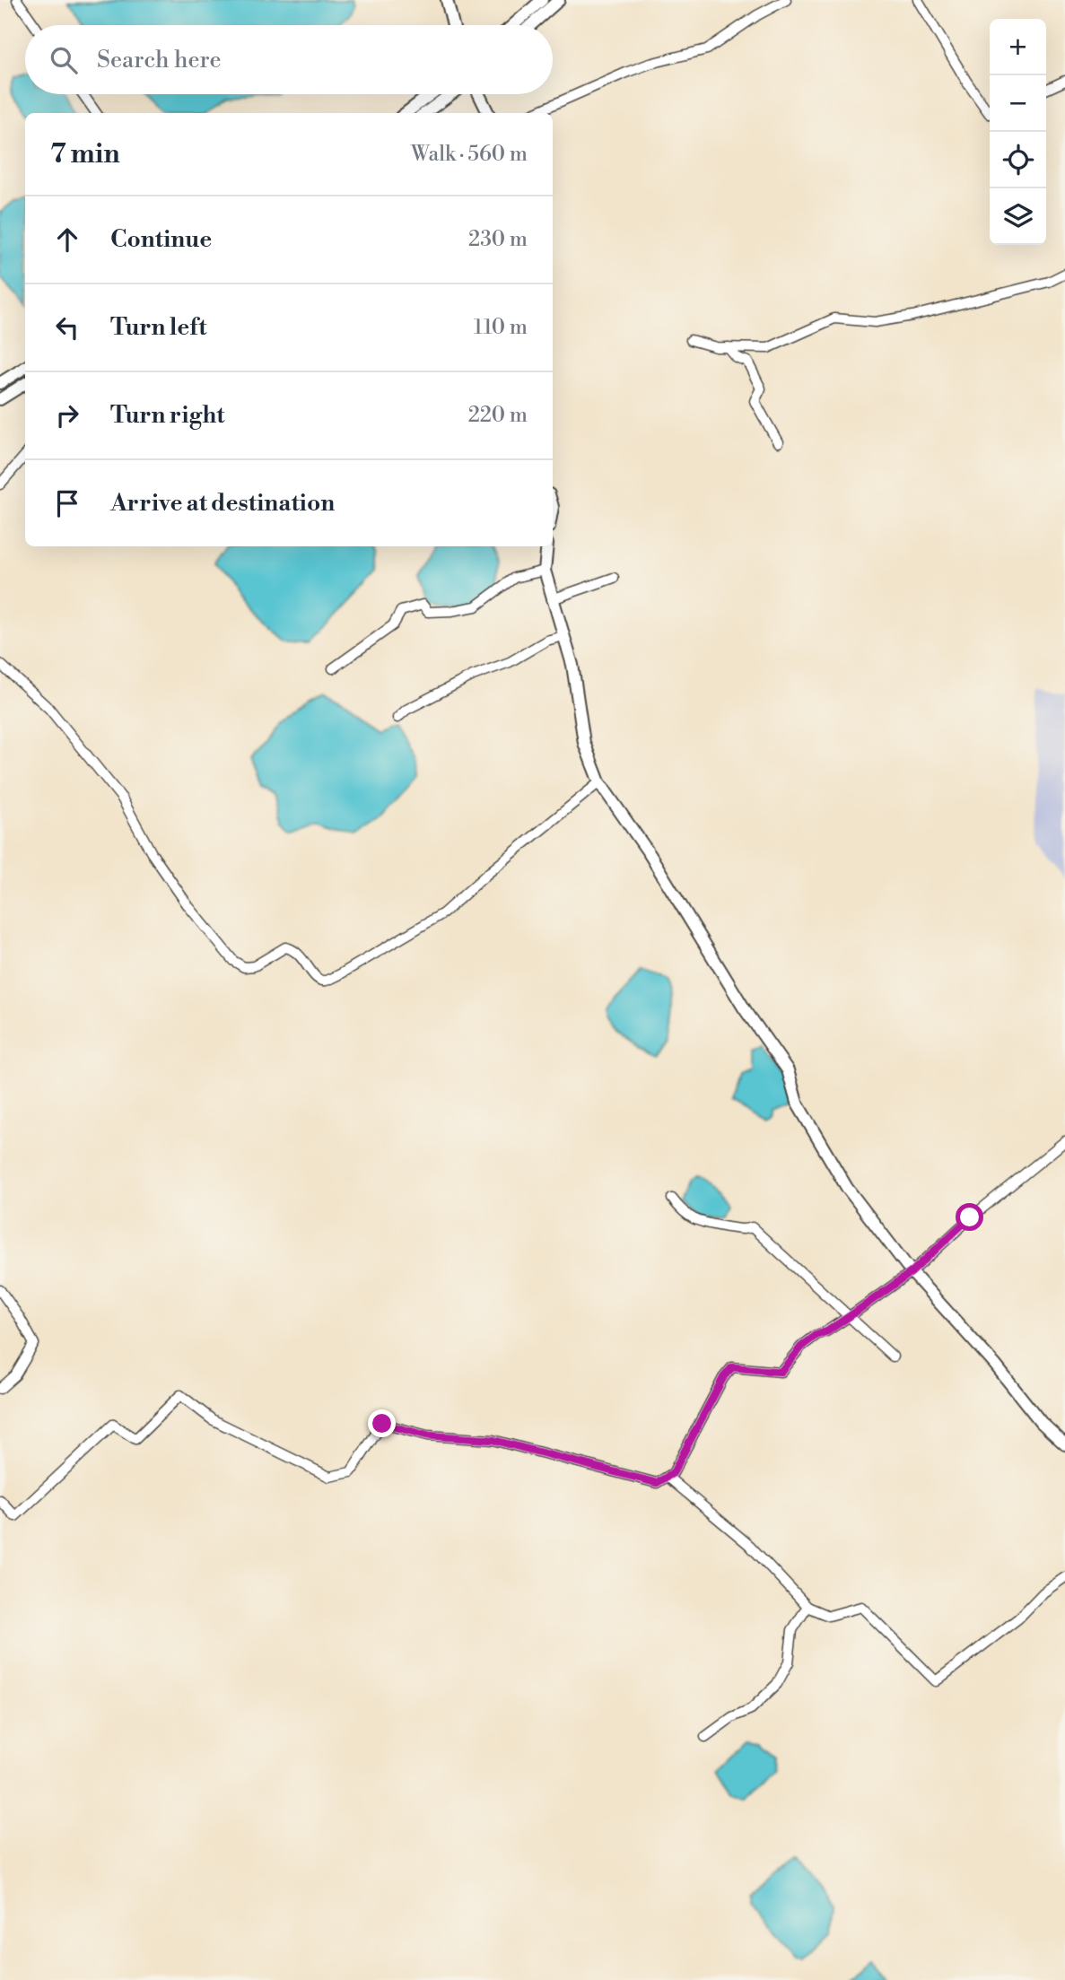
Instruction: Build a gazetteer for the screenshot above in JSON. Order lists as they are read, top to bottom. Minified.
{"page":{"map_buttons":["+","−"],"search":"Search here","heading":["7 min","Walk · 560 m"],"list":[["Continue","230 m"],["Turn left","110 m"],["Turn right","220 m"],"Arrive at destination"]}}
